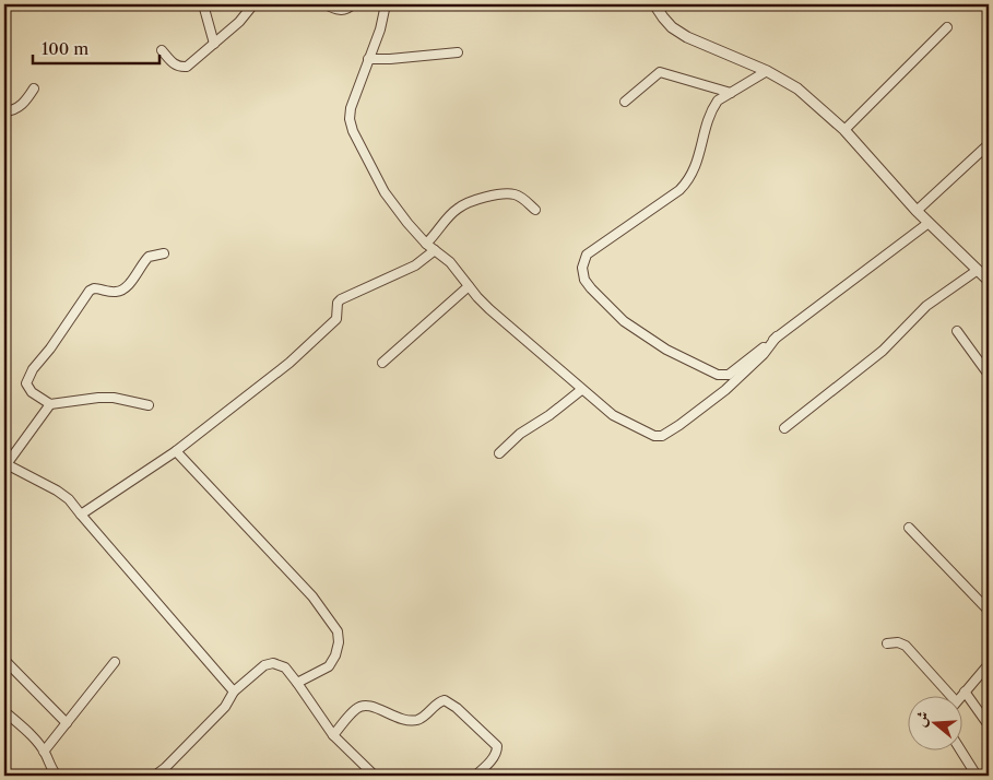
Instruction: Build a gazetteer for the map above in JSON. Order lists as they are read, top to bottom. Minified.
{"scale_bar":"100 m","north":"left"}
